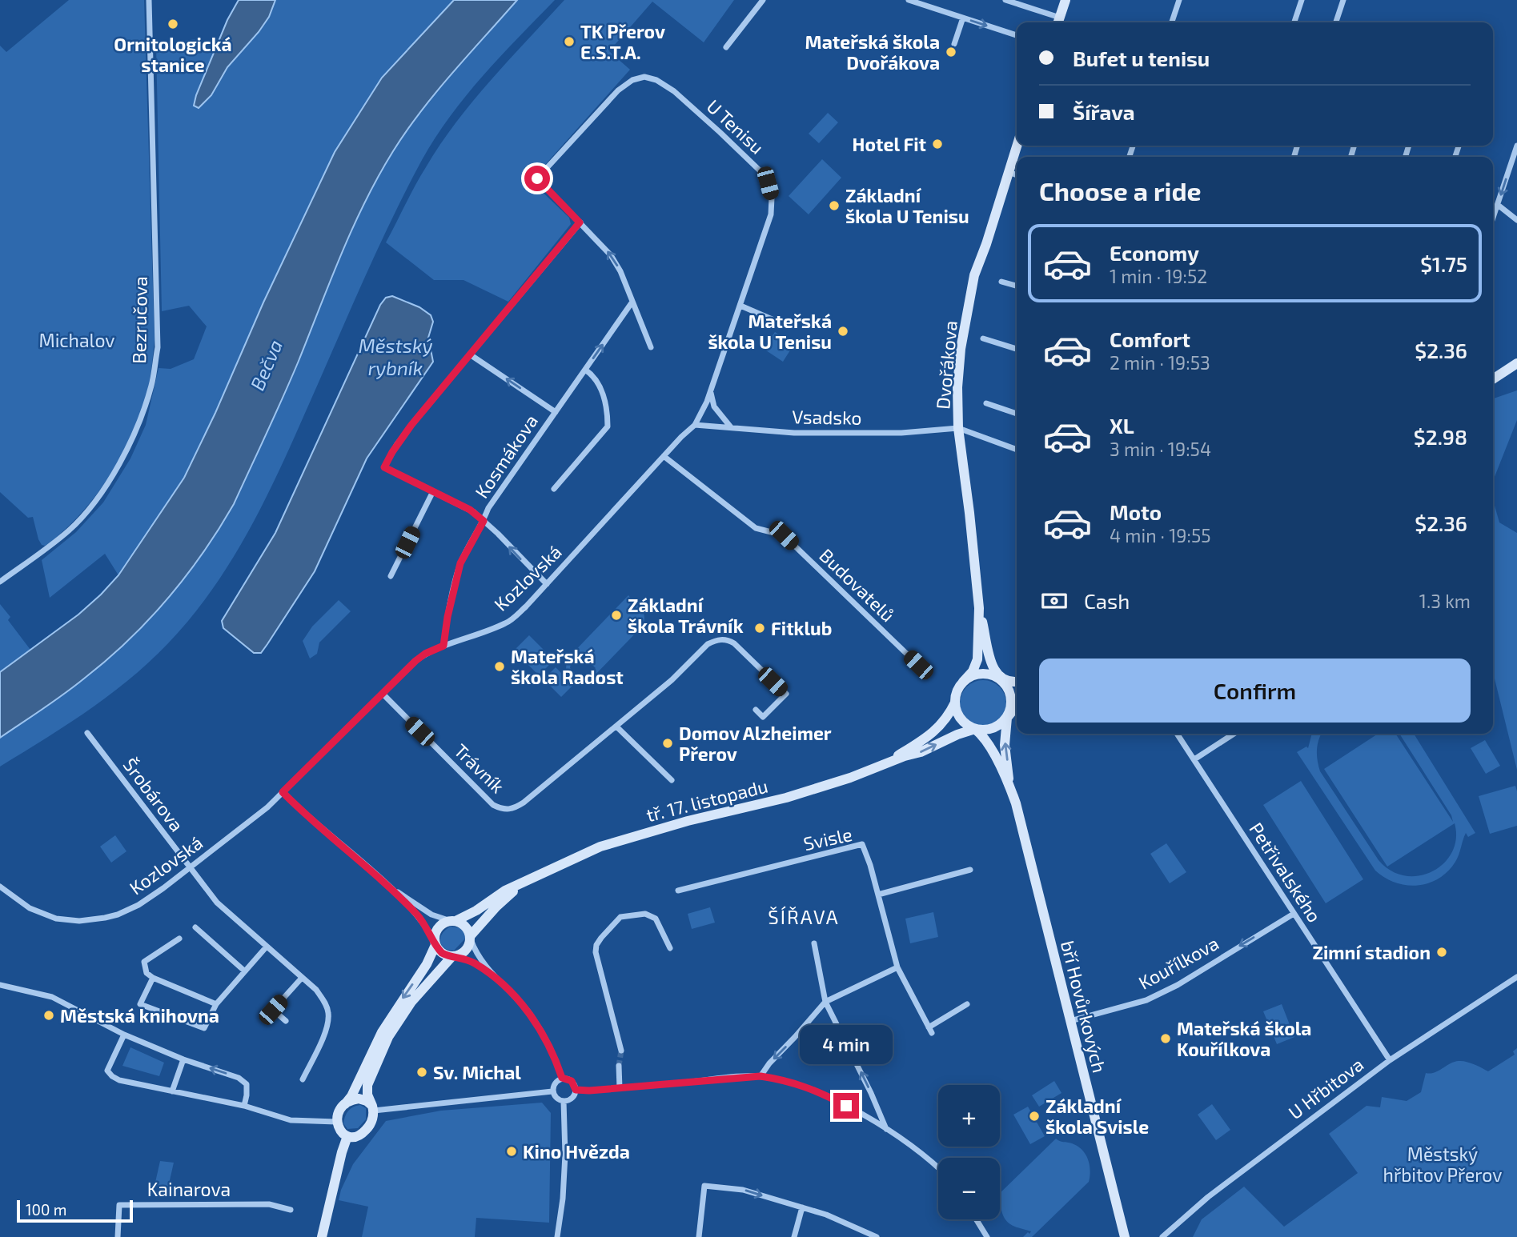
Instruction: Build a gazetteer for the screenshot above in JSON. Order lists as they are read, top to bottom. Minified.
{"streets":{"main road":["Dvořákova","tř. 17. listopadu","bří Hovůrkových"],"street":["U Tenisu","Bezručova","Vsadsko","Kosmákova","Kozlovská","Budovatelů","Trávník","Šrobárova","Svisle","Petřivalského","Kouřílkova","U Hřbitova","Kainarova"]},"crossings":[["U Tenisu","Vsadsko"],["U Tenisu","Kozlovská"],["Dvořákova","Vsadsko"],["Dvořákova","tř. 17. listopadu"],["Dvořákova","bří Hovůrkových"],["Vsadsko","Kozlovská"],["Kosmákova","Kozlovská"],["Kozlovská","Budovatelů"],["Kozlovská","Trávník"],["Kozlovská","Šrobárova"],["tř. 17. listopadu","bří Hovůrkových"],["Petřivalského","Kouřílkova"],["Petřivalského","U Hřbitova"],["Kouřílkova","bří Hovůrkových"]],"one_way":["Kouřílkova"],"districts":["ŠÍŘAVA"],"water":["Městský rybník","Bečva"],"parks":["Michalov","Městský hřbitov Přerov"],"places":["Ornitologická stanice","TK Přerov E.S.T.A.","Mateřská škola Dvořákova","Hotel Fit","Základní škola U Tenisu","Mateřská škola U Tenisu","Základní škola Trávník","Fitklub","Mateřská škola Radost","Domov Alzheimer Přerov","Zimní stadion","Městská knihovna","Mateřská škola Kouřílkova","Sv. Michal","Základní škola Svisle","Kino Hvězda"],"scale_bar":"100 m","page":{"banner":["Bufet u tenisu","Šířava"],"heading":"Choose a ride","list":[{"name":"Economy","note":"1 min · 19:52","value":"$1.75"},{"name":"Comfort","note":"2 min · 19:53","value":"$2.36"},{"name":"XL","note":"3 min · 19:54","value":"$2.98"},{"name":"Moto","note":"4 min · 19:55","value":"$2.36"}],"pay":["Cash","1.3 km"],"buttons":"Confirm","bubble":"4 min","map_buttons":["+","−"],"scale":"100 m"}}
